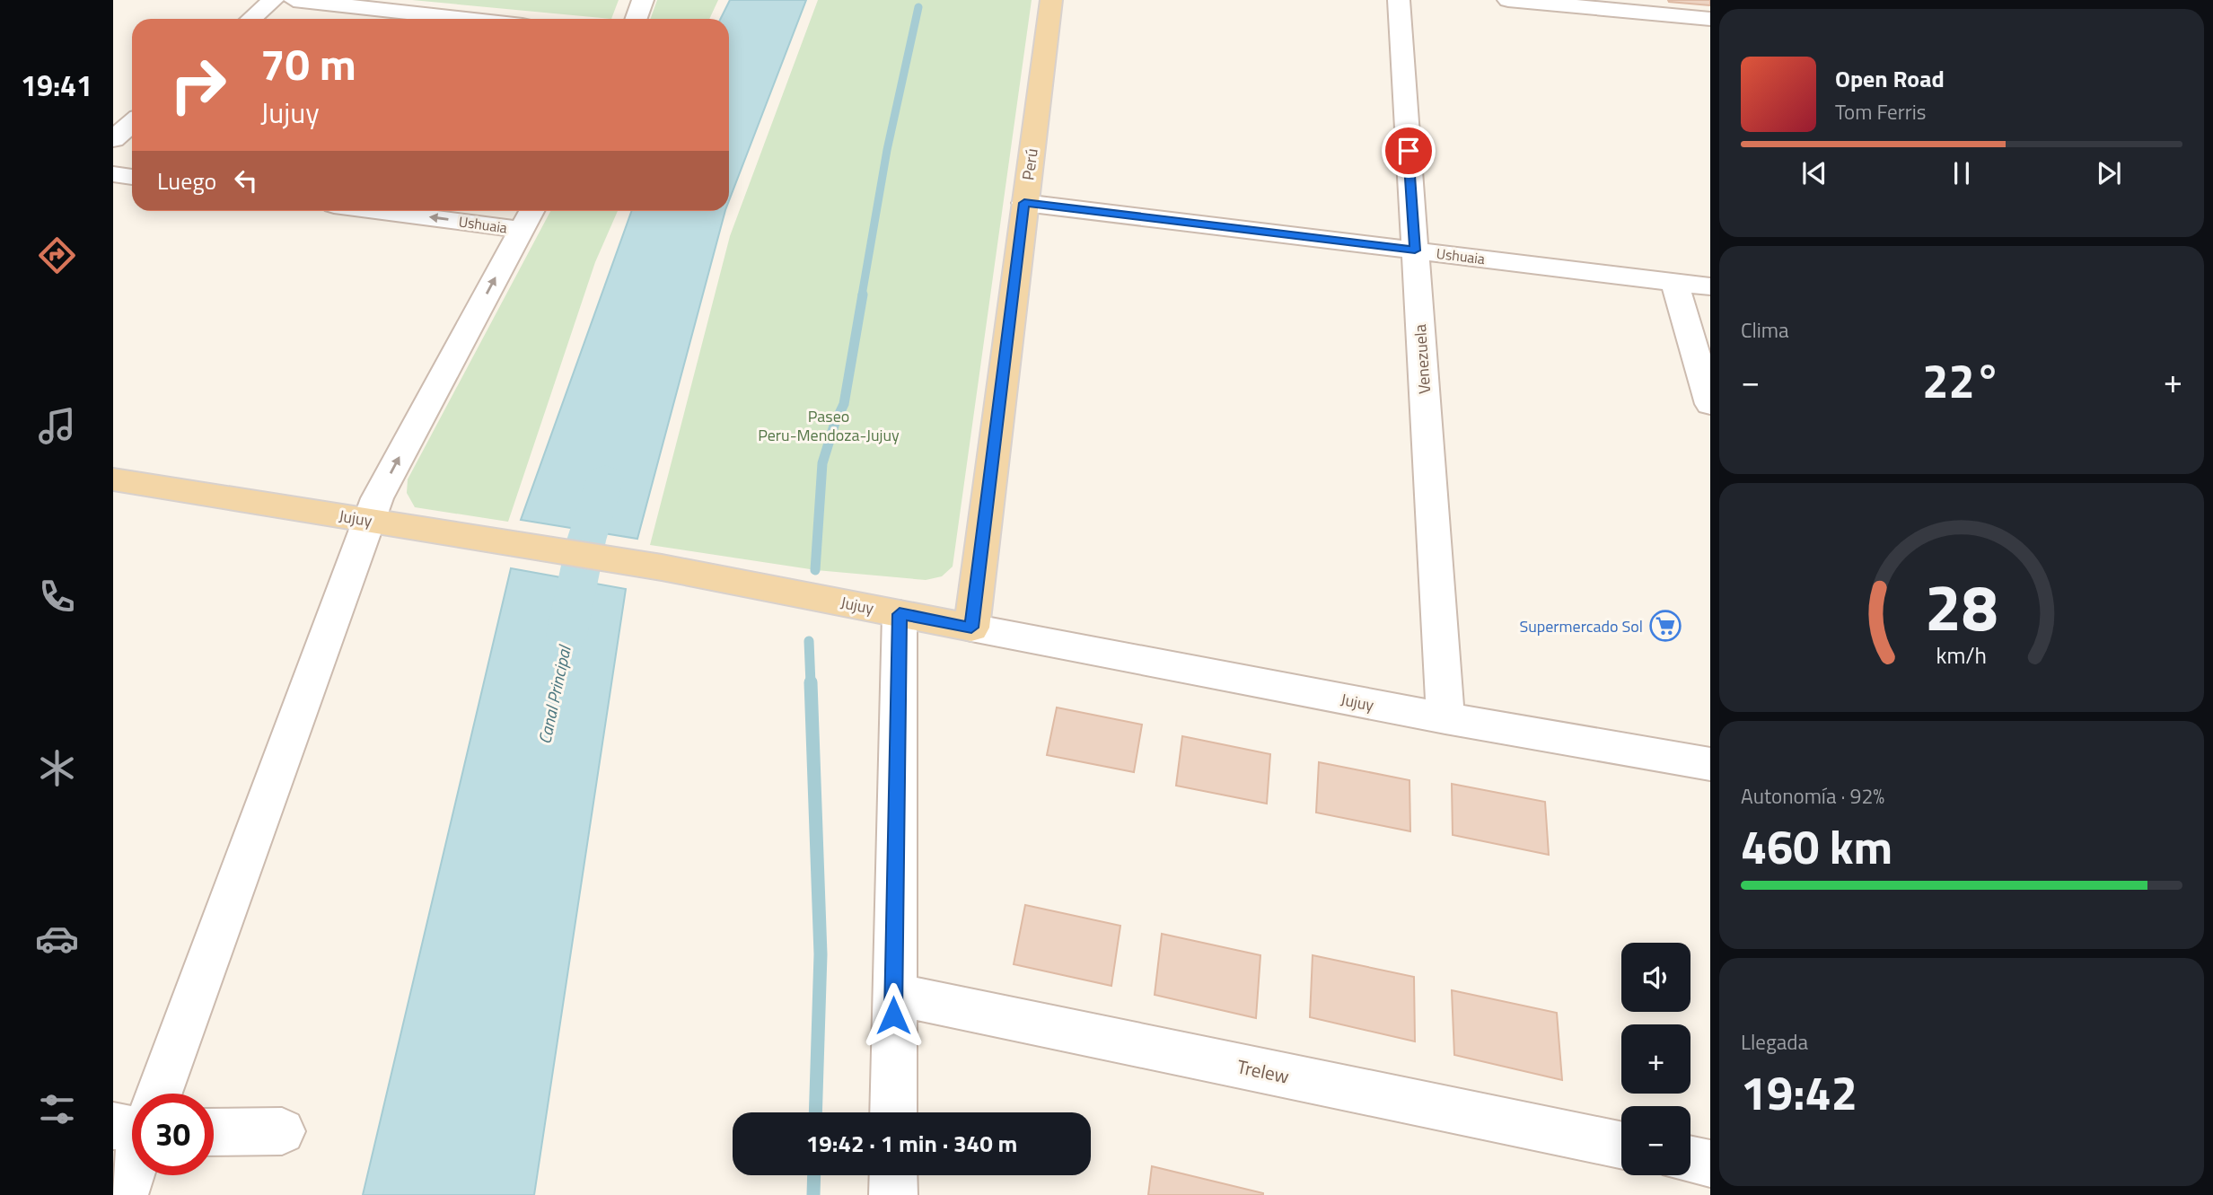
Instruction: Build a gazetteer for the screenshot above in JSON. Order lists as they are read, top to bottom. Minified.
{"streets":{"main road":["Perú","Jujuy"],"street":["Ushuaia","Venezuela","Trelew"]},"crossings":[["Perú","Ushuaia"],["Perú","Jujuy"],["Ushuaia","Venezuela"],["Venezuela","Jujuy"]],"water":["Canal Principal"],"parks":["Paseo Peru-Mendoza-Jujuy"],"places":{"supermarket":["Supermercado Sol"]},"page":{"tabs":"19:41","turn":["70 m","Jujuy"],"song":["Open Road","Tom Ferris"],"then":"Luego","tile":["Clima",["Autonomía · 92%","460 km"],["Llegada","19:42"]],"heat":["−","22°","+"],"map_buttons":["+","−"],"limit":"30","trip":"19:42 · 1 min · 340 m","gauge":["28","km/h"]}}
